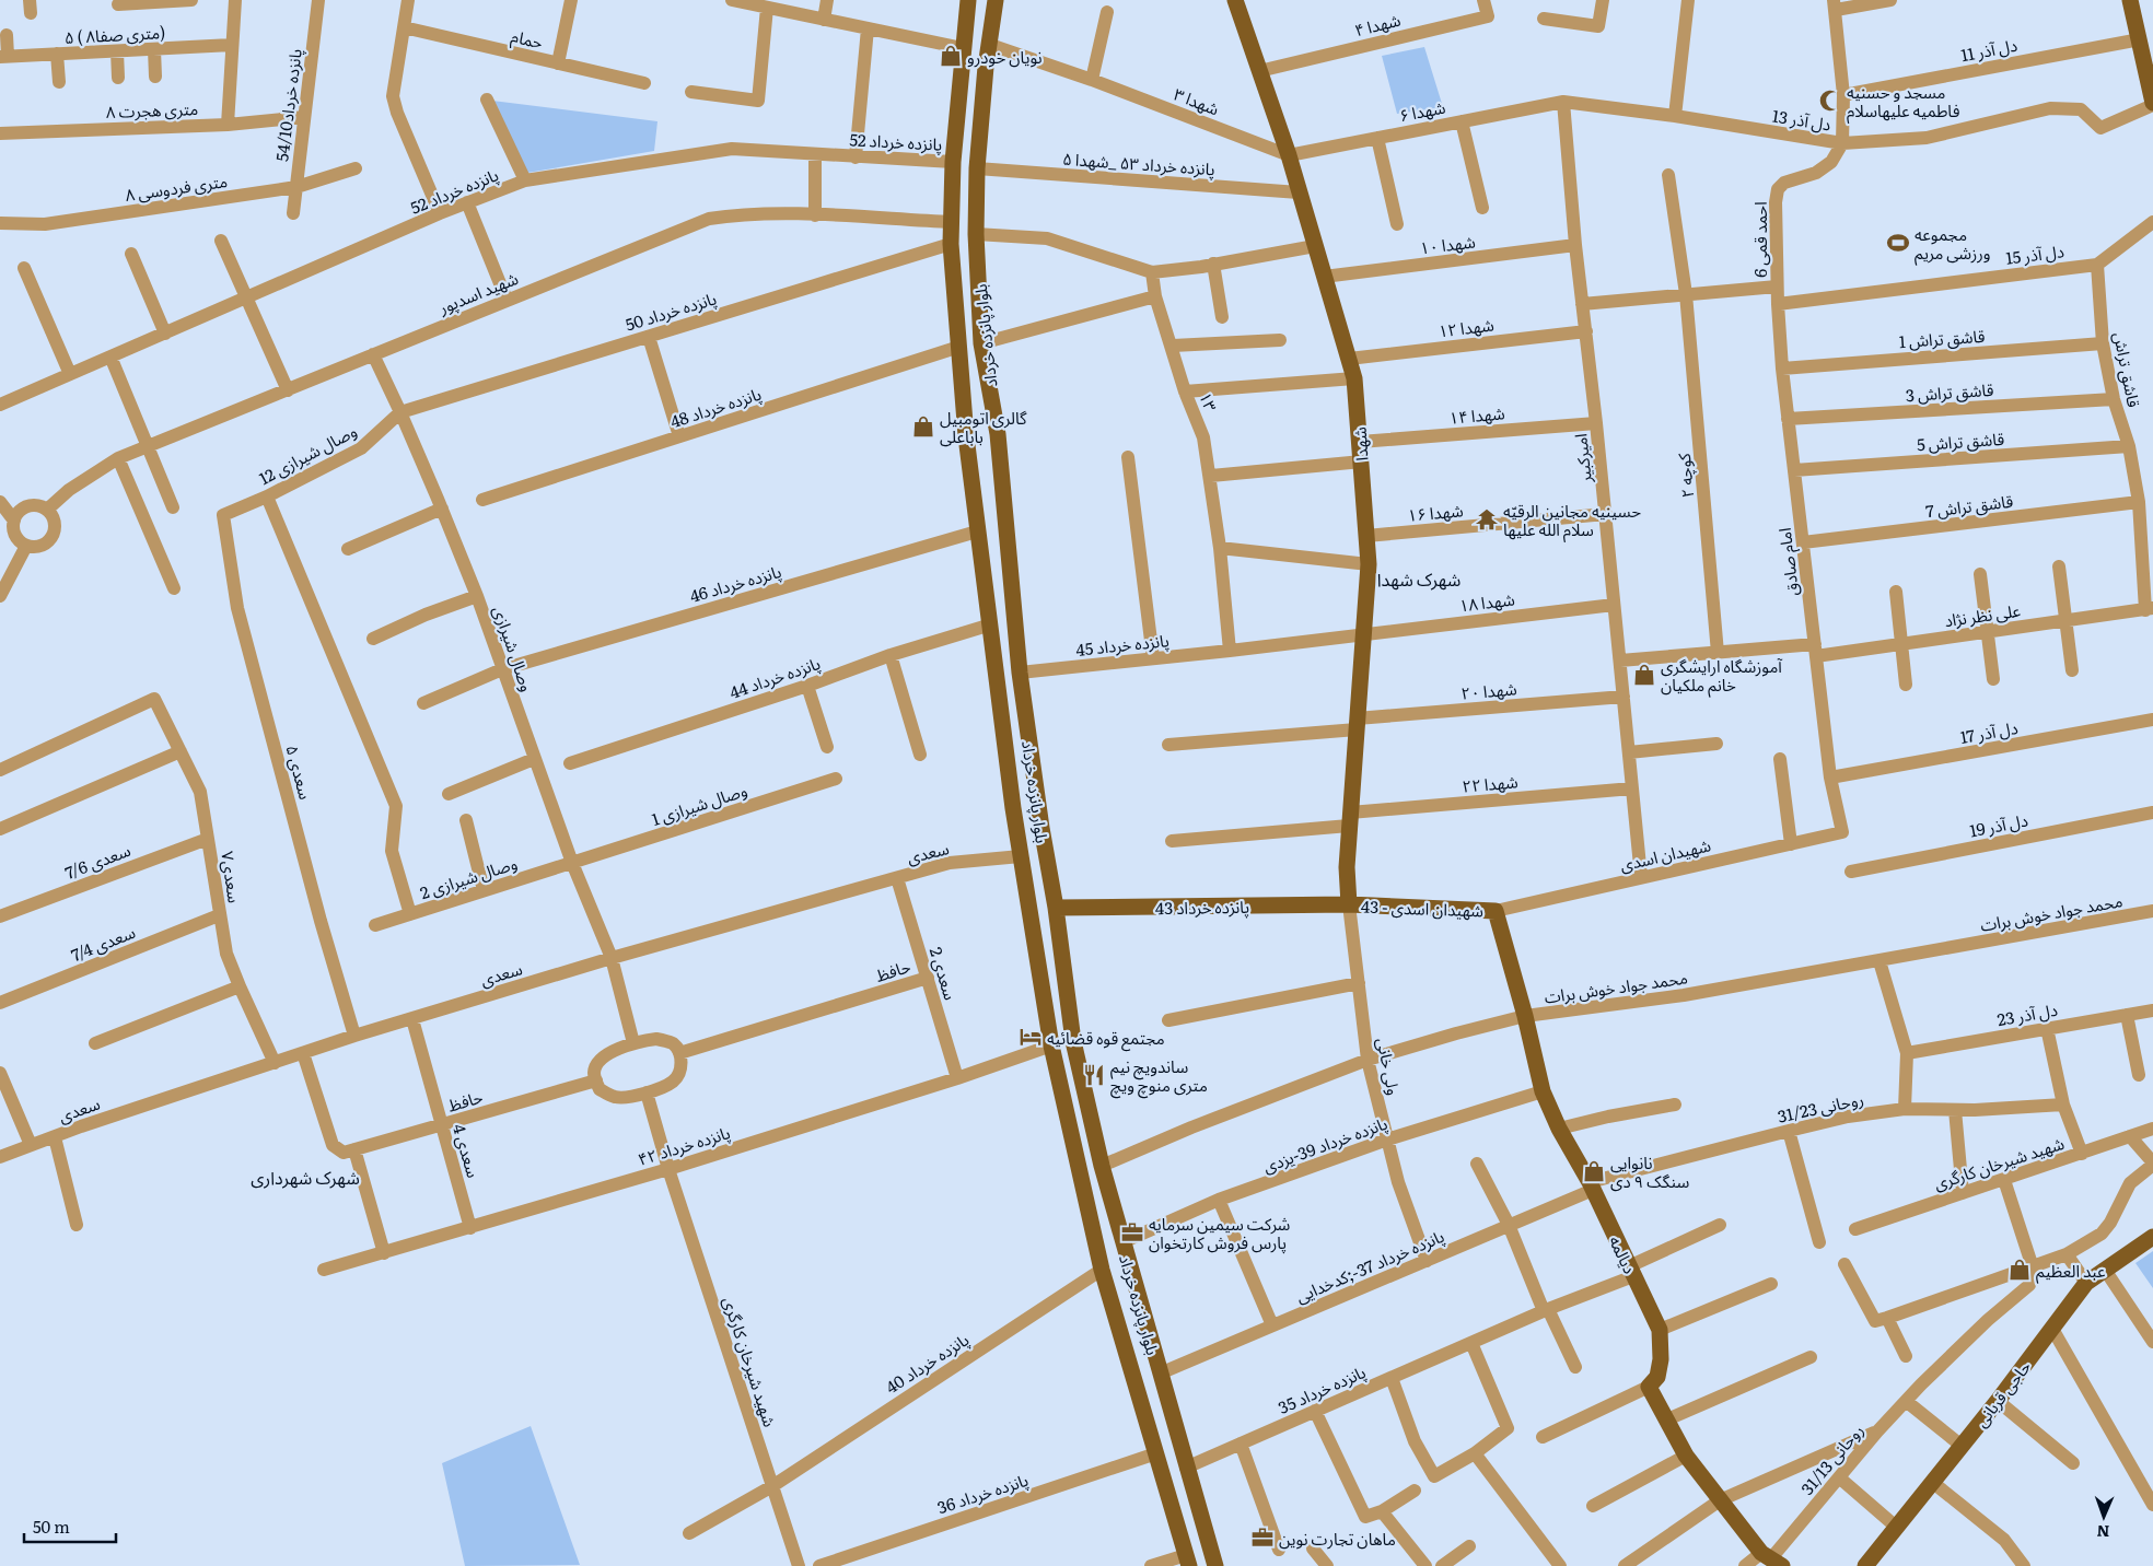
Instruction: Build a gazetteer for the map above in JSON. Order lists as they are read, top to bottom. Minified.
{"streets":{"main road":["بلوار پانزده خرداد","شهدا","پانزده خرداد 43","شهیدان اسدی - 43","دیالمه","حاجی قربانی"],"street":["شهدا ۴","۵ ( ۸متری صفا)","حمام","دل آذر 11","شهدا ۳","پانزده خرداد54/10","۸ متری هجرت","شهدا ۶","دل آذر 13","پانزده خرداد 52","پانزده خرداد ۵۳ _شهدا ۵","۸ متری فردوسی","احمد قمی 6","شهدا ۱۰","دل آذر 15","شهید اسدپور","پانزده خرداد 50","شهدا ۱۲","قاشق تراش 1","قاشق تراش","قاشق تراش 3","۱۳","پانزده خرداد 48","شهدا ۱۴","قاشق تراش 5","وصال شیرازی 12","امیرکبیر","کوچه ۲","قاشق تراش 7","شهدا ۱۶","امام صادق","پانزده خرداد 46","شهدا ۱۸","علی نظر نژاد","پانزده خرداد 45","وصال شیرازی","پانزده خرداد 44","شهدا ۲۰","دل آذر 17","سعدی ۵","شهدا ۲۲","وصال شیرازی 1","دل آذر 19","سعدی","شهیدان اسدی","سعدی 7/6","سعدی۷","وصال شیرازی 2","محمد جواد خوش برات","سعدی 7/4","حافظ","سعدی 2","دل آذر 23","ولی خانی","روحانی 31/23","پانزده خرداد 39-یزدی","پانزده خرداد ۴۲","سعدی 4","شهید شیرخان کارگری","پانزده خرداد 37-;کدخدایی","پانزده خرداد 40","پانزده خرداد 35","روحانی 31/13","پانزده خرداد 36"]},"crossings":[["شهدا ۴","شهدا"],["شهدا ۳","شهدا ۶"],["شهدا ۳","بلوار پانزده خرداد"],["شهدا ۳","شهدا"],["پانزده خرداد54/10","۸ متری هجرت"],["پانزده خرداد54/10","۸ متری فردوسی"],["شهدا ۶","دل آذر 13"],["شهدا ۶","شهدا"],["شهدا ۶","امیرکبیر"],["دل آذر 13","احمد قمی 6"],["دل آذر 13","امیرکبیر"],["پانزده خرداد 52","بلوار پانزده خرداد"],["پانزده خرداد ۵۳ _شهدا ۵","بلوار پانزده خرداد"],["پانزده خرداد ۵۳ _شهدا ۵","شهدا"],["احمد قمی 6","امام صادق"],["شهدا ۱۰","شهدا"],["شهدا ۱۰","امیرکبیر"],["دل آذر 15","قاشق تراش"],["دل آذر 15","امام صادق"],["شهید اسدپور","بلوار پانزده خرداد"],["شهید اسدپور","وصال شیرازی"],["پانزده خرداد 50","بلوار پانزده خرداد"],["پانزده خرداد 50","وصال شیرازی 12"],["پانزده خرداد 50","وصال شیرازی"],["شهدا ۱۲","شهدا"],["شهدا ۱۲","امیرکبیر"],["بلوار پانزده خرداد","پانزده خرداد 48"],["بلوار پانزده خرداد","پانزده خرداد 46"],["بلوار پانزده خرداد","پانزده خرداد 45"],["بلوار پانزده خرداد","پانزده خرداد 44"],["بلوار پانزده خرداد","سعدی"],["بلوار پانزده خرداد","پانزده خرداد 43"],["بلوار پانزده خرداد","محمد جواد خوش برات"],["بلوار پانزده خرداد","پانزده خرداد 39-یزدی"],["بلوار پانزده خرداد","پانزده خرداد ۴۲"],["بلوار پانزده خرداد","پانزده خرداد 37-;کدخدایی"],["بلوار پانزده خرداد","پانزده خرداد 40"],["بلوار پانزده خرداد","پانزده خرداد 35"],["بلوار پانزده خرداد","پانزده خرداد 36"],["قاشق تراش 1","قاشق تراش"],["قاشق تراش 1","امام صادق"],["قاشق تراش","قاشق تراش 3"],["قاشق تراش","قاشق تراش 5"],["قاشق تراش","قاشق تراش 7"],["قاشق تراش","علی نظر نژاد"],["قاشق تراش 3","امام صادق"],["۱۳","شهدا ۱۸"],["۱۳","پانزده خرداد 45"],["شهدا ۱۴","شهدا"],["شهدا ۱۴","امیرکبیر"],["قاشق تراش 5","امام صادق"],["شهدا","شهدا ۱۶"],["شهدا","شهدا ۱۸"],["شهدا","شهدا ۲۰"],["شهدا","شهدا ۲۲"],["شهدا","پانزده خرداد 43"],["شهدا","شهیدان اسدی - 43"],["شهدا","ولی خانی"],["وصال شیرازی 12","وصال شیرازی"],["وصال شیرازی 12","سعدی ۵"],["امیرکبیر","شهدا ۱۶"],["امیرکبیر","شهدا ۱۸"],["امیرکبیر","علی نظر نژاد"],["امیرکبیر","شهدا ۲۰"],["امیرکبیر","شهدا ۲۲"],["امیرکبیر","شهیدان اسدی"],["کوچه ۲","علی نظر نژاد"],["قاشق تراش 7","امام صادق"],["امام صادق","علی نظر نژاد"],["امام صادق","دل آذر 17"],["امام صادق","شهیدان اسدی"],["پانزده خرداد 46","وصال شیرازی"],["شهدا ۱۸","پانزده خرداد 45"],["وصال شیرازی","وصال شیرازی 1"],["وصال شیرازی","سعدی"],["وصال شیرازی","وصال شیرازی 2"],["وصال شیرازی","حافظ"],["وصال شیرازی","شهید شیرخان کارگری"],["سعدی ۵","سعدی"],["وصال شیرازی 1","وصال شیرازی 2"],["سعدی","سعدی۷"],["سعدی","سعدی 2"],["سعدی","سعدی 4"],["شهیدان اسدی","شهیدان اسدی - 43"],["شهیدان اسدی","دیالمه"],["سعدی 7/6","سعدی۷"],["سعدی۷","سعدی 7/4"],["پانزده خرداد 43","شهیدان اسدی - 43"],["پانزده خرداد 43","ولی خانی"],["شهیدان اسدی - 43","ولی خانی"],["شهیدان اسدی - 43","دیالمه"],["محمد جواد خوش برات","ولی خانی"],["محمد جواد خوش برات","دیالمه"],["حافظ","سعدی 2"],["حافظ","سعدی 4"],["حافظ","شهید شیرخان کارگری"],["سعدی 2","پانزده خرداد ۴۲"],["ولی خانی","پانزده خرداد 39-یزدی"],["ولی خانی","پانزده خرداد 37-;کدخدایی"],["روحانی 31/23","دیالمه"],["روحانی 31/23","پانزده خرداد 37-;کدخدایی"],["پانزده خرداد 39-یزدی","دیالمه"],["پانزده خرداد ۴۲","سعدی 4"],["پانزده خرداد ۴۲","شهید شیرخان کارگری"],["شهید شیرخان کارگری","پانزده خرداد 40"],["دیالمه","پانزده خرداد 37-;کدخدایی"],["دیالمه","پانزده خرداد 35"]],"districts":["شهرک شهدا","شهرک شهرداری"],"places":{"shop":["نویان خودرو","گالری اتومبیل باباعلی","آموزشگاه ارایشگری خانم ملکیان","نانوایی سنگک ۹ دی","عبد العظيم"],"mosque":["مسجد و حسنیه فاطمیه علیهاسلام"],"sports":["مجموعه ورزشی مریم"],"temple":["حسینیه مجانین الرقیّه سلام الله علیها"],"hotel":["مجتمع قوه قضائیه"],"restaurant":["ساندویچ نیم متری منوچ ویچ"],"office":["شرکت سیمین سرمایه پارس فروش کارتخوان","ماهان تجارت نوین"]},"scale_bar":"50 m","north":"bottom"}
